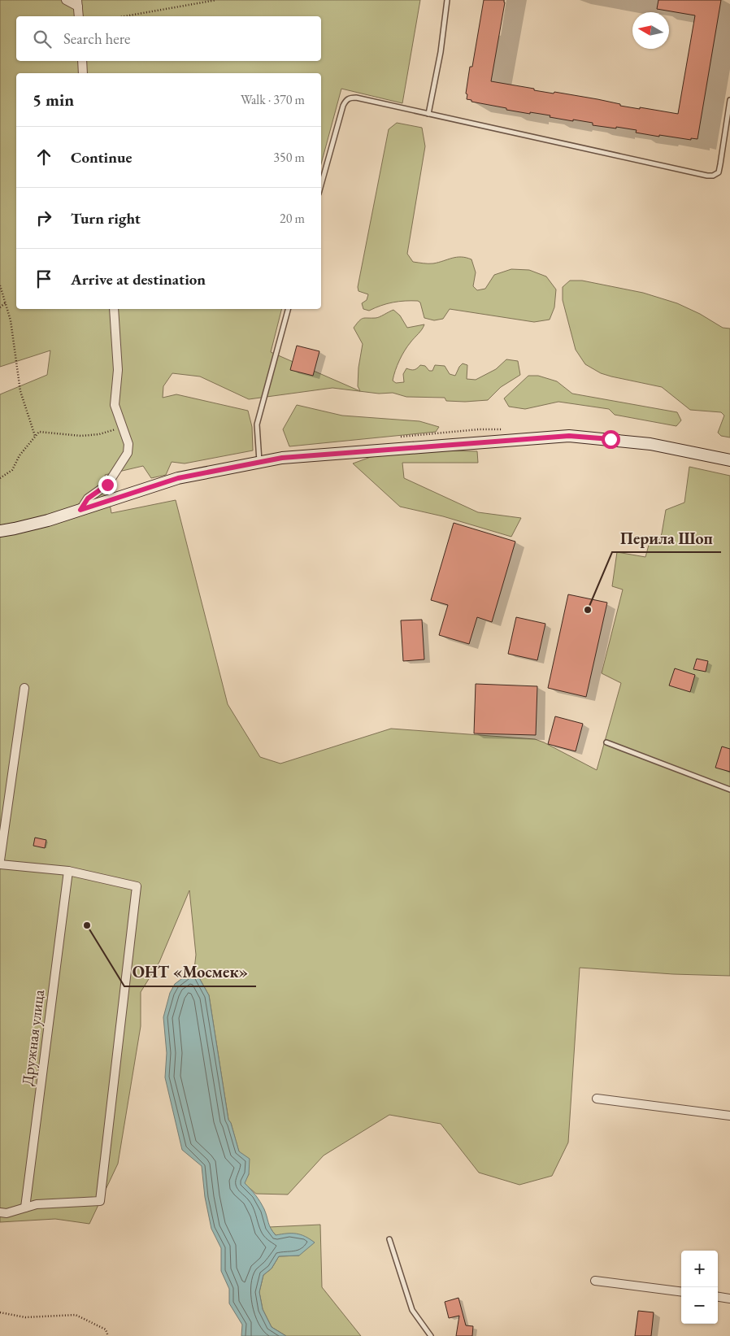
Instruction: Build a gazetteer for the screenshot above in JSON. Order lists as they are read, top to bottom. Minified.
{"streets":{"street":["Дружная улица"]},"places":["Перила Шоп","ОНТ «Мосмек»"],"north":"left","page":{"search":"Search here","heading":["5 min","Walk · 370 m"],"list":[["Continue","350 m"],["Turn right","20 m"],"Arrive at destination"],"map_buttons":["+","−"]}}
